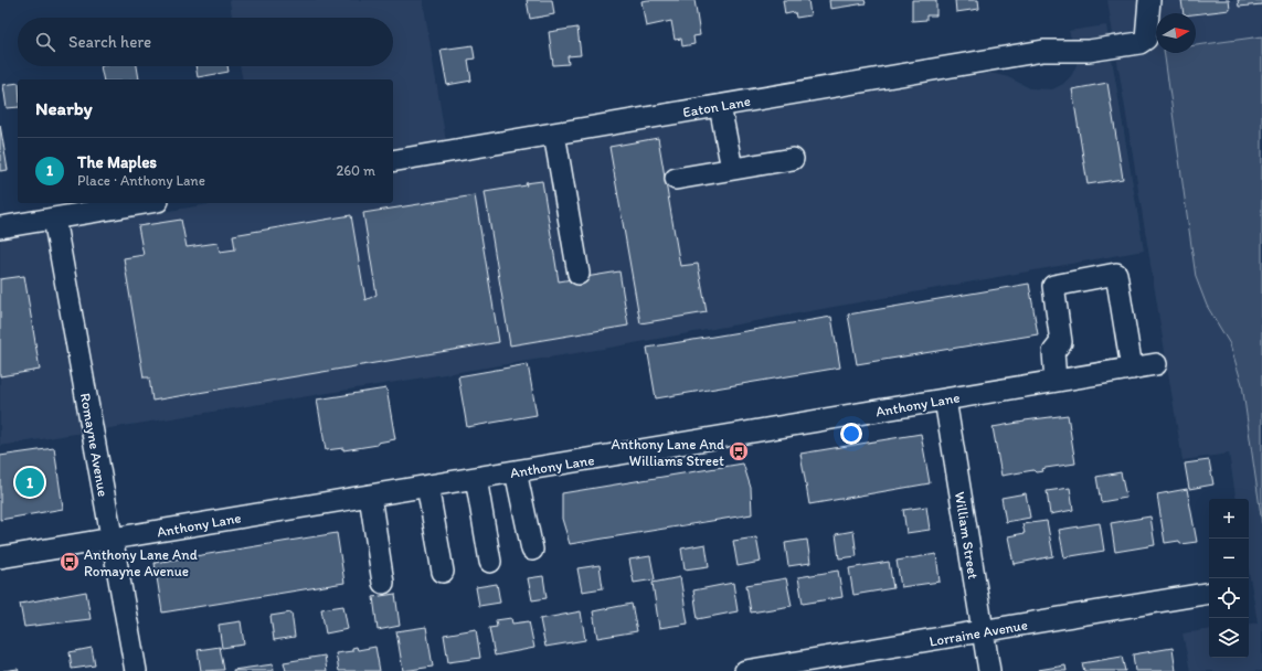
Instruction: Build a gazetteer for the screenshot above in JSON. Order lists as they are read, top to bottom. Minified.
{"streets":{"street":["Eaton Lane","Anthony Lane","Romayne Avenue","William Street","Lorraine Avenue"]},"crossings":[["Anthony Lane","Romayne Avenue"],["Anthony Lane","William Street"],["William Street","Lorraine Avenue"]],"places":{"bus stop":["Anthony Lane And Williams Street","Anthony Lane And Romayne Avenue"]},"north":"right","page":{"search":"Search here","heading":"Nearby","list":[{"mark":"1","name":"The Maples","note":"Place · Anthony Lane","value":"260 m"}],"pins":"1","map_buttons":["+","−"]}}
